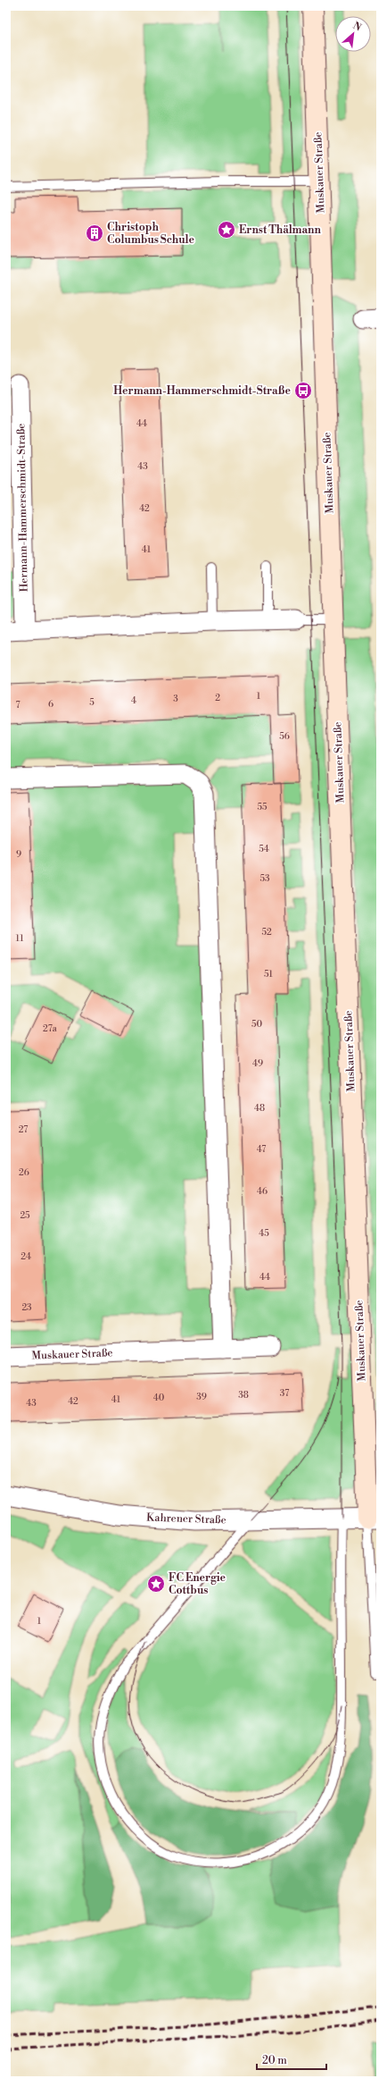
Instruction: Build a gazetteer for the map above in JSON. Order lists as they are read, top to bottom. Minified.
{"streets":{"street":["Muskauer Straße","Hermann-Hammerschmidt-Straße","Kahrener Straße"]},"crossings":[["Muskauer Straße","Kahrener Straße"]],"places":{"place":["Ernst Thälmann","FC Energie Cottbus"],"building":["Christoph Columbus Schule"],"bus stop":["Hermann-Hammerschmidt-Straße"]},"house_numbers":["44","43","42","41","1","2","3","4","5","6","7","56","55","54","9","53","52","11","51","50","27a","49","48","27","47","26","46","25","45","24","44","23","37","38","39","40","41","42","43","1"],"scale_bar":"20 m","north":"top right"}
